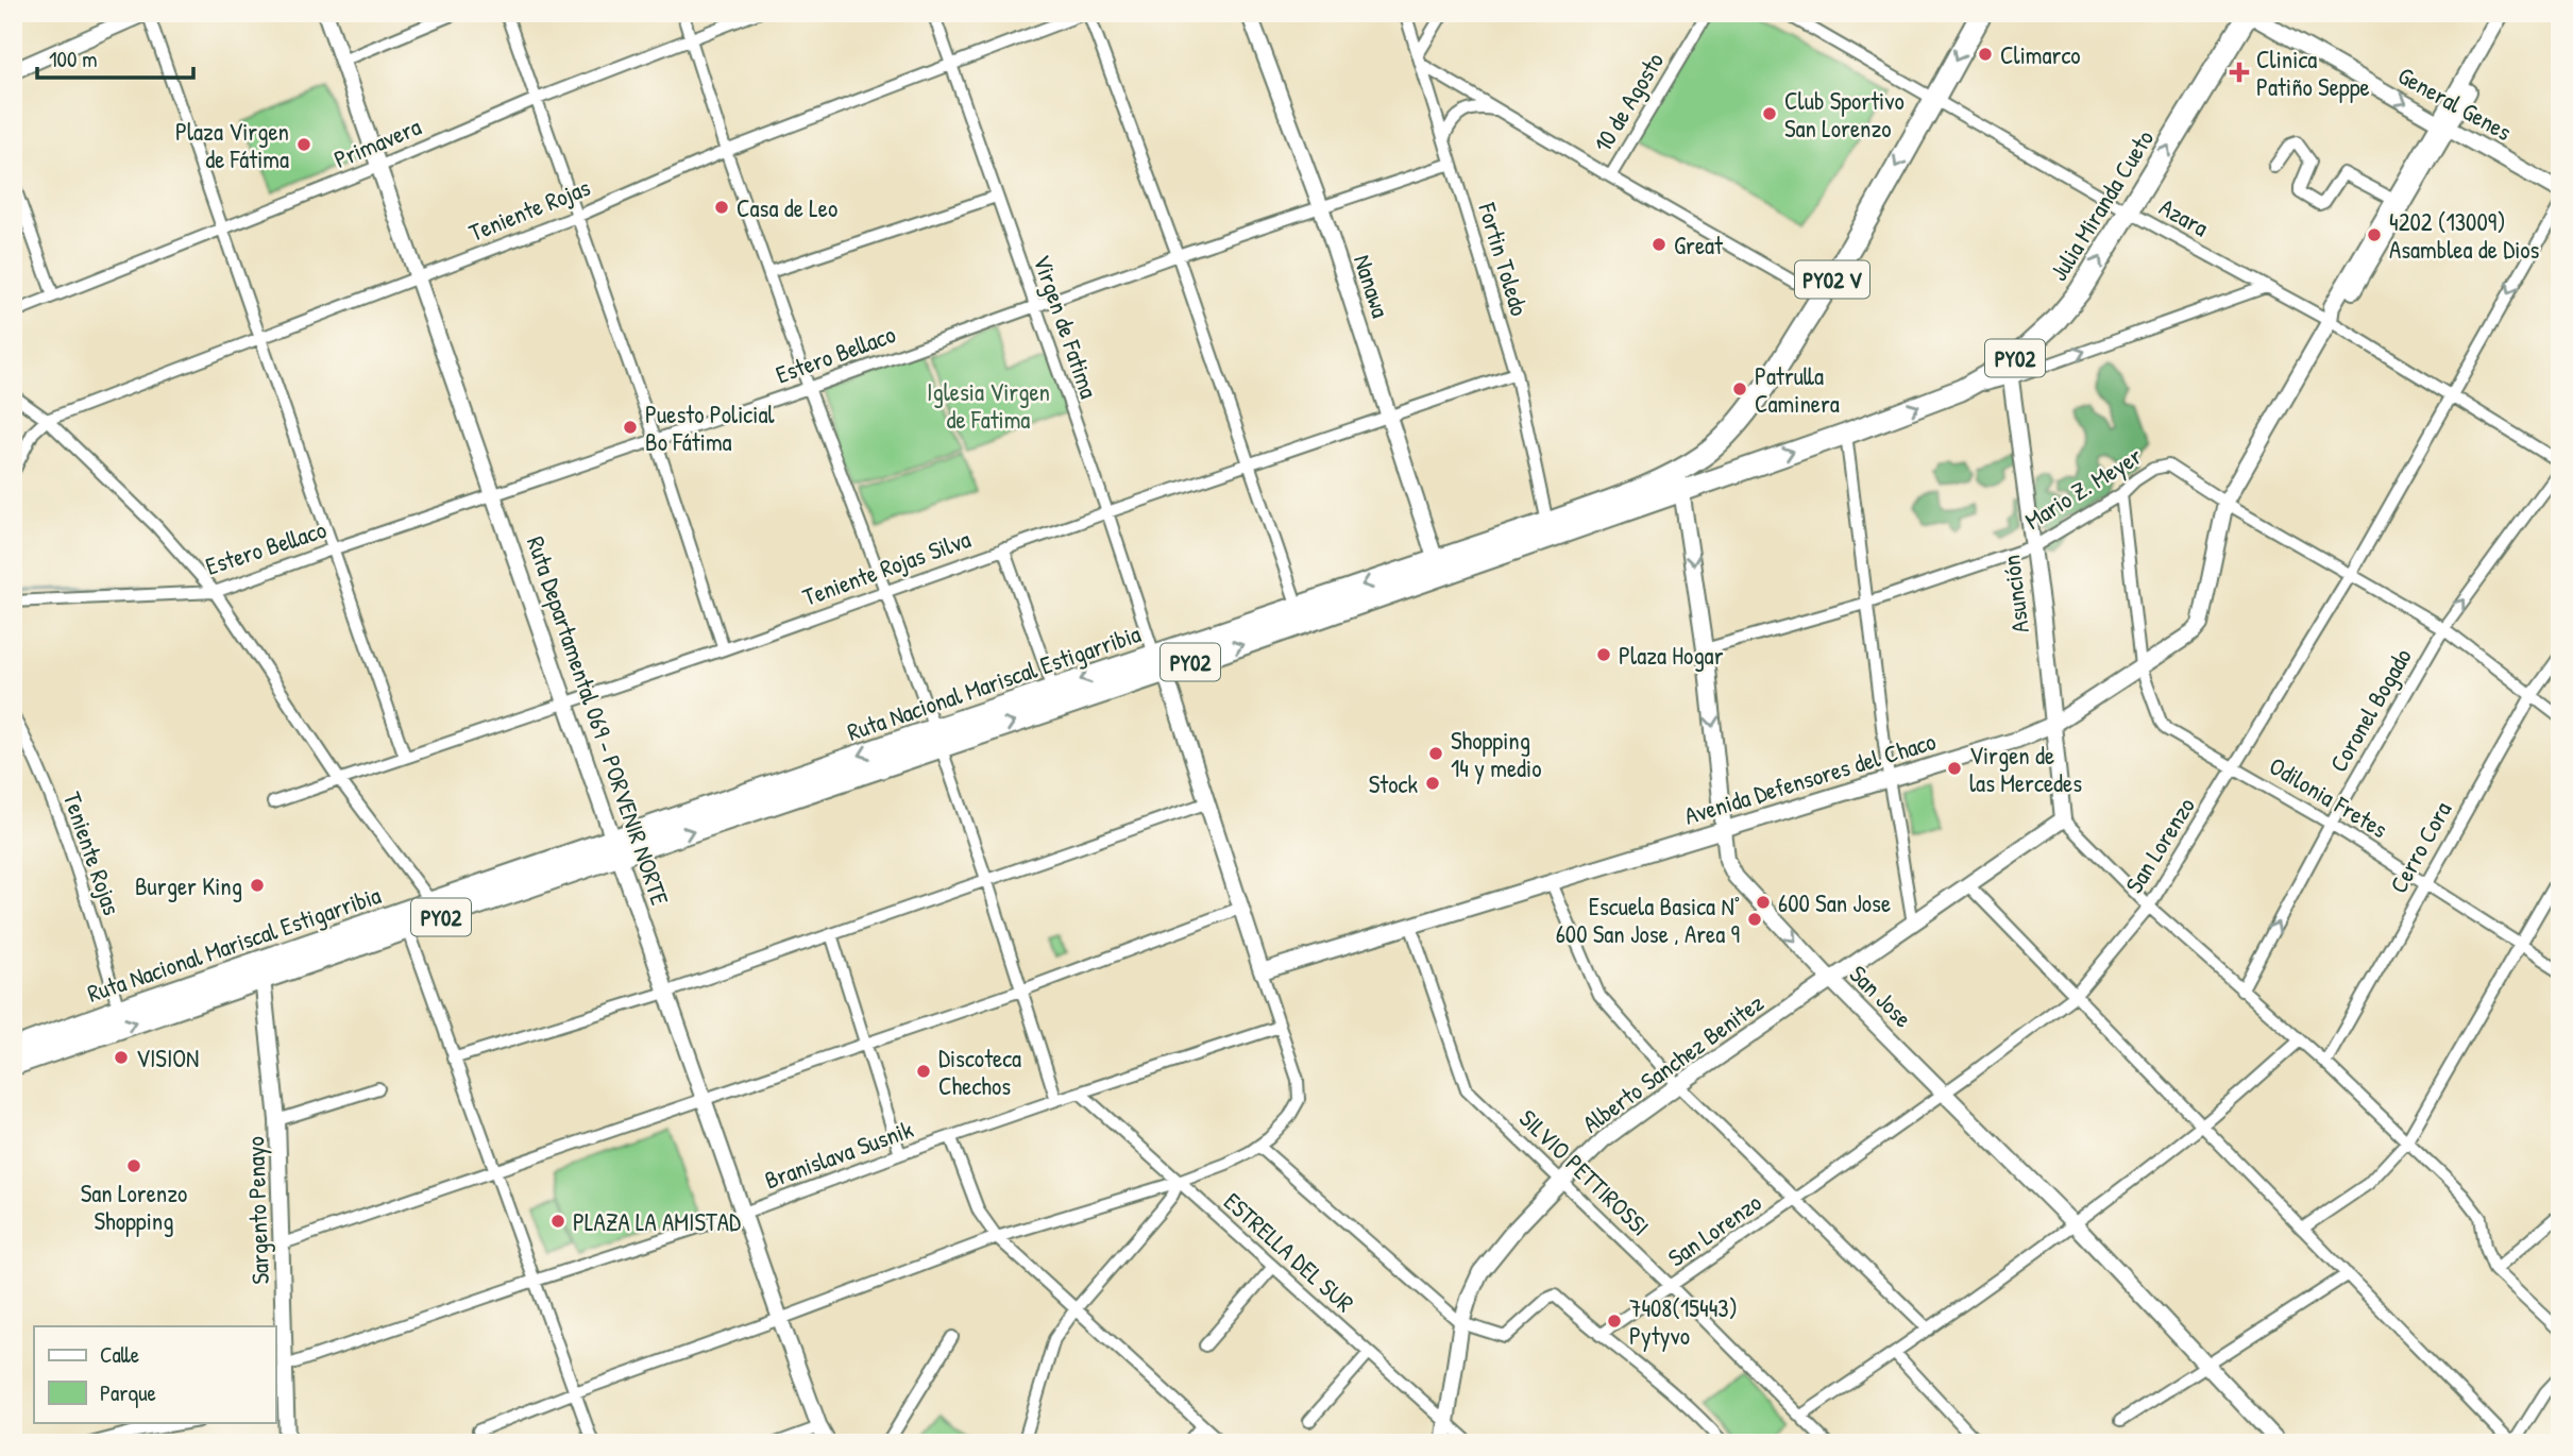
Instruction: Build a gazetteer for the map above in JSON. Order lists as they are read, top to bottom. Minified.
{"streets":{"highway":["Julia Miranda Cueto","PY02 V","PY02","Ruta Nacional Mariscal Estigarribia"],"street":["10 de Agosto","General Genes","Primavera","Teniente Rojas","Azara","Fortin Toledo","Nanawa","Virgen de Fatima","Estero Bellaco","Mario Z. Meyer","Teniente Rojas Silva","Asunción","Coronel Bogado","Ruta Departamental 069 - PORVENIR NORTE","Avenida Defensores del Chaco","Odilonia Fretes","San Lorenzo","Cerro Cora","San Jose","Alberto Sanchez Benitez","Branislava Susnik","SILVIO PETTIROSSI","Sargento Penayo","ESTRELLA DEL SUR"]},"crossings":[["General Genes","Julia Miranda Cueto"],["General Genes","Avenida Defensores del Chaco"],["Primavera","Ruta Departamental 069 - PORVENIR NORTE"],["Julia Miranda Cueto","Azara"],["Julia Miranda Cueto","Asunción"],["Julia Miranda Cueto","Ruta Nacional Mariscal Estigarribia"],["Julia Miranda Cueto","San Jose"],["Teniente Rojas","Virgen de Fatima"],["Teniente Rojas","Ruta Nacional Mariscal Estigarribia"],["Teniente Rojas","Ruta Departamental 069 - PORVENIR NORTE"],["Azara","Ruta Nacional Mariscal Estigarribia"],["Azara","Coronel Bogado"],["Azara","Avenida Defensores del Chaco"],["Azara","San Lorenzo"],["Fortin Toledo","Estero Bellaco"],["Fortin Toledo","Teniente Rojas Silva"],["Fortin Toledo","Ruta Nacional Mariscal Estigarribia"],["Nanawa","Estero Bellaco"],["Nanawa","Teniente Rojas Silva"],["Nanawa","Ruta Nacional Mariscal Estigarribia"],["Virgen de Fatima","Estero Bellaco"],["Virgen de Fatima","Teniente Rojas Silva"],["Virgen de Fatima","Ruta Nacional Mariscal Estigarribia"],["Estero Bellaco","Ruta Departamental 069 - PORVENIR NORTE"],["Mario Z. Meyer","Asunción"],["Mario Z. Meyer","Coronel Bogado"],["Mario Z. Meyer","Avenida Defensores del Chaco"],["Mario Z. Meyer","Odilonia Fretes"],["Mario Z. Meyer","San Lorenzo"],["Mario Z. Meyer","Cerro Cora"],["Mario Z. Meyer","San Jose"],["Teniente Rojas Silva","Ruta Departamental 069 - PORVENIR NORTE"],["Asunción","Avenida Defensores del Chaco"],["Asunción","Alberto Sanchez Benitez"],["Ruta Nacional Mariscal Estigarribia","Ruta Departamental 069 - PORVENIR NORTE"],["Ruta Nacional Mariscal Estigarribia","San Jose"],["Ruta Nacional Mariscal Estigarribia","Sargento Penayo"],["Coronel Bogado","Odilonia Fretes"],["Ruta Departamental 069 - PORVENIR NORTE","Branislava Susnik"],["Avenida Defensores del Chaco","Odilonia Fretes"],["Avenida Defensores del Chaco","San Jose"],["Avenida Defensores del Chaco","SILVIO PETTIROSSI"],["Odilonia Fretes","San Lorenzo"],["Odilonia Fretes","Cerro Cora"],["San Lorenzo","San Jose"],["San Lorenzo","SILVIO PETTIROSSI"],["San Jose","Alberto Sanchez Benitez"],["Alberto Sanchez Benitez","SILVIO PETTIROSSI"],["Alberto Sanchez Benitez","ESTRELLA DEL SUR"],["Branislava Susnik","Sargento Penayo"],["Branislava Susnik","ESTRELLA DEL SUR"]],"one_way":["General Genes","Julia Miranda Cueto","Coronel Bogado","San Jose"],"parks":["Iglesia Virgen de Fatima"],"places":{"other":["Climarco","Club Sportivo San Lorenzo","Plaza Virgen de Fátima","Casa de Leo","4202 (13009) Asamblea de Dios","Great","Patrulla Caminera","Puesto Policial Bo Fátima","Plaza Hogar","Shopping 14 y medio","Virgen de las Mercedes","Stock","Burger King","600 San Jose","Escuela Basica N° 600 San Jose , Area 9","VISION","Discoteca Chechos","San Lorenzo Shopping","PLAZA LA AMISTAD","7408(15443) Pytyvo"],"health":["Clinica Patiño Seppe"]},"legend":["Calle","Parque"],"scale_bar":"100 m"}
